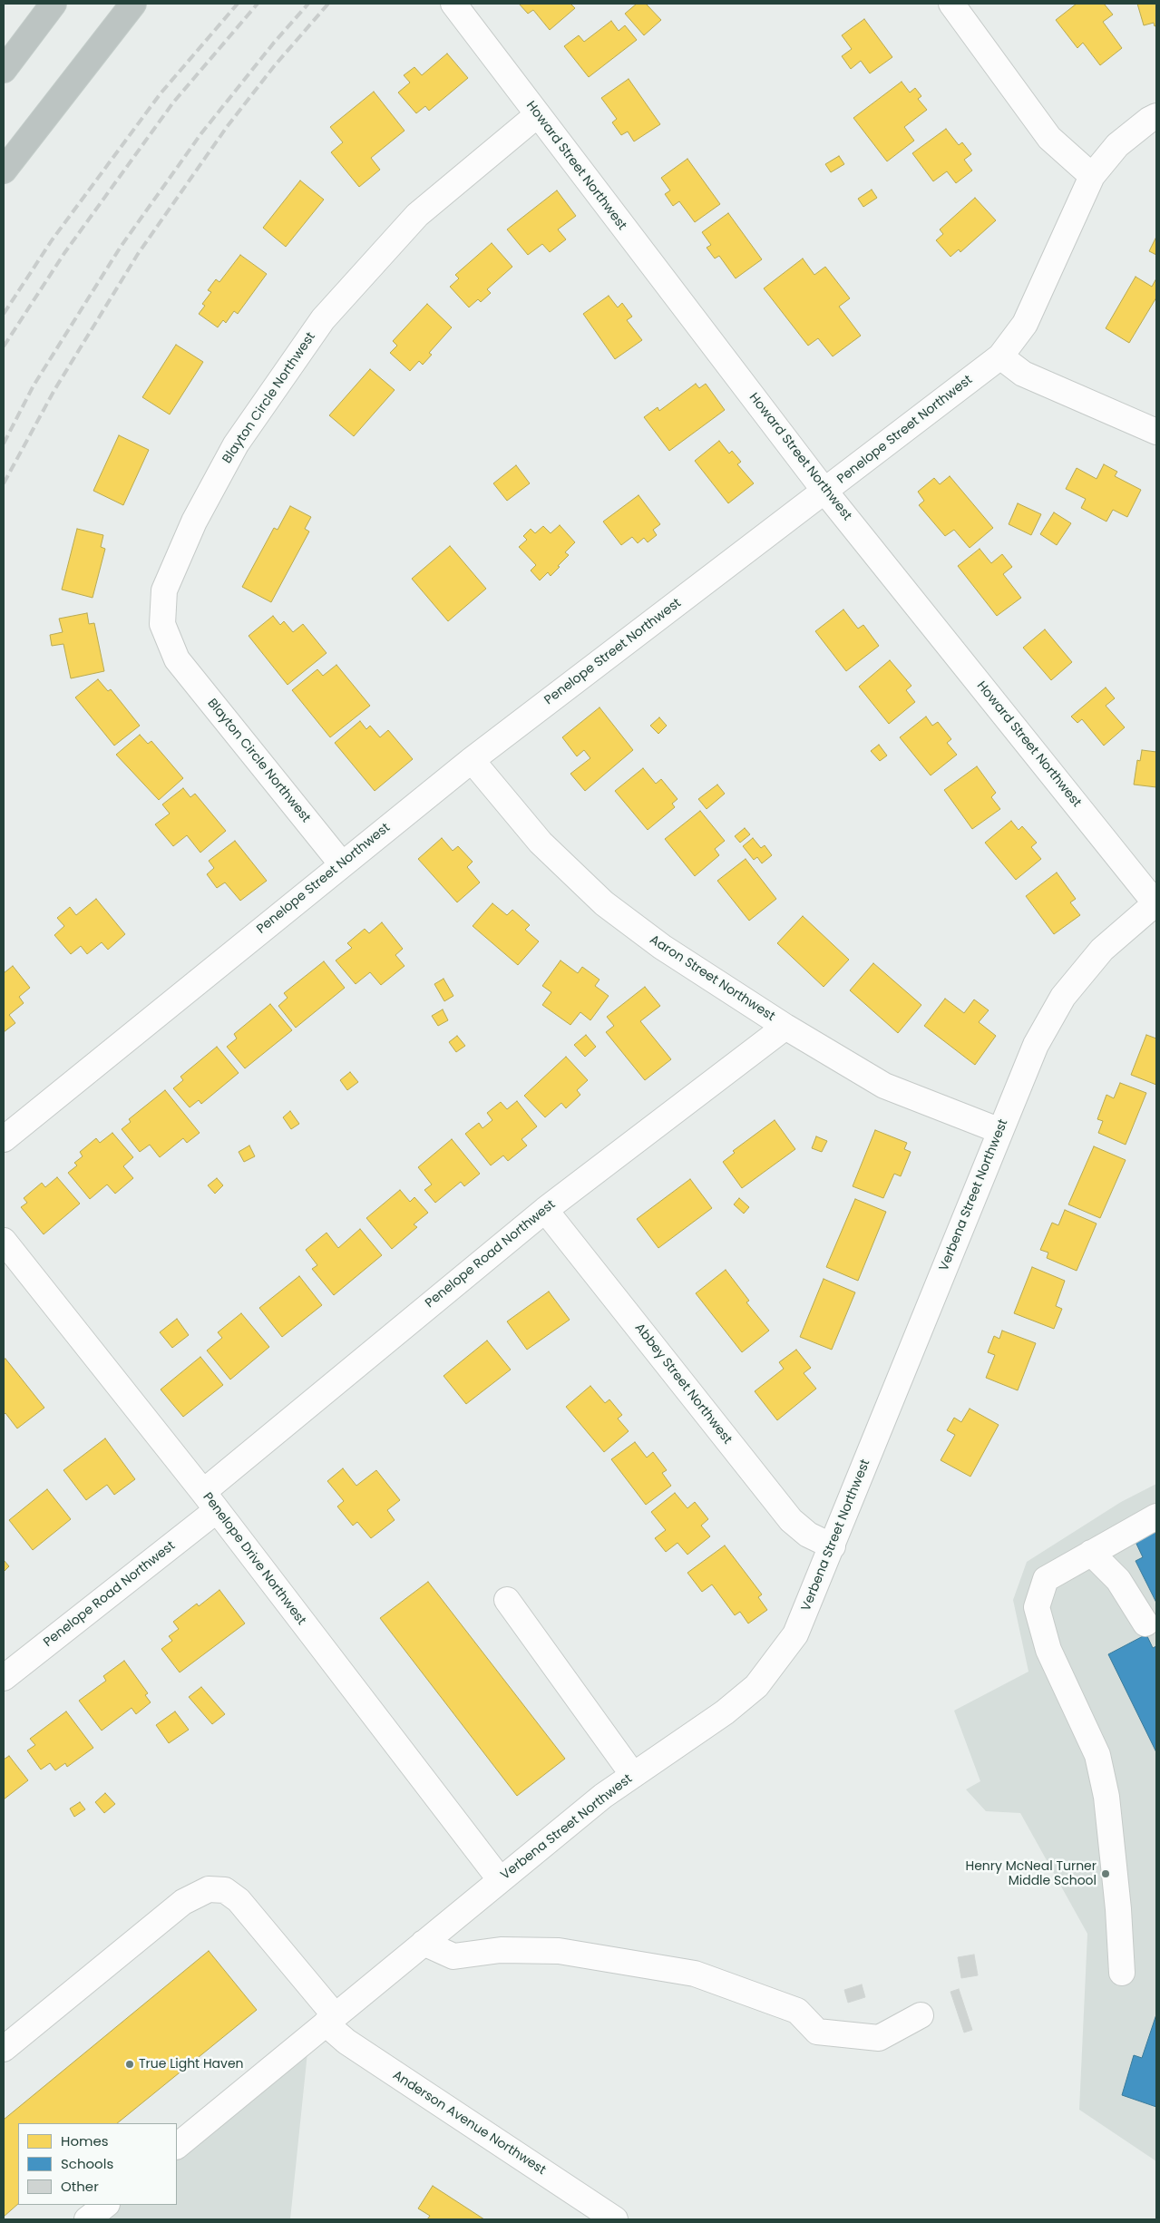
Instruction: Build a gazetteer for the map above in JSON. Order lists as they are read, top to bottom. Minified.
{"streets":{"street":["Howard Street Northwest","Blayton Circle Northwest","Penelope Street Northwest","Aaron Street Northwest","Verbena Street Northwest","Penelope Road Northwest","Abbey Street Northwest","Penelope Drive Northwest","Anderson Avenue Northwest"]},"crossings":[["Howard Street Northwest","Blayton Circle Northwest"],["Howard Street Northwest","Penelope Street Northwest"],["Howard Street Northwest","Verbena Street Northwest"],["Blayton Circle Northwest","Penelope Street Northwest"],["Penelope Street Northwest","Aaron Street Northwest"],["Aaron Street Northwest","Verbena Street Northwest"],["Aaron Street Northwest","Penelope Road Northwest"],["Verbena Street Northwest","Abbey Street Northwest"],["Verbena Street Northwest","Penelope Drive Northwest"],["Verbena Street Northwest","Anderson Avenue Northwest"],["Penelope Road Northwest","Abbey Street Northwest"],["Penelope Road Northwest","Penelope Drive Northwest"]],"places":["Henry McNeal Turner Middle School","True Light Haven"],"legend":["Homes","Schools","Other"]}
